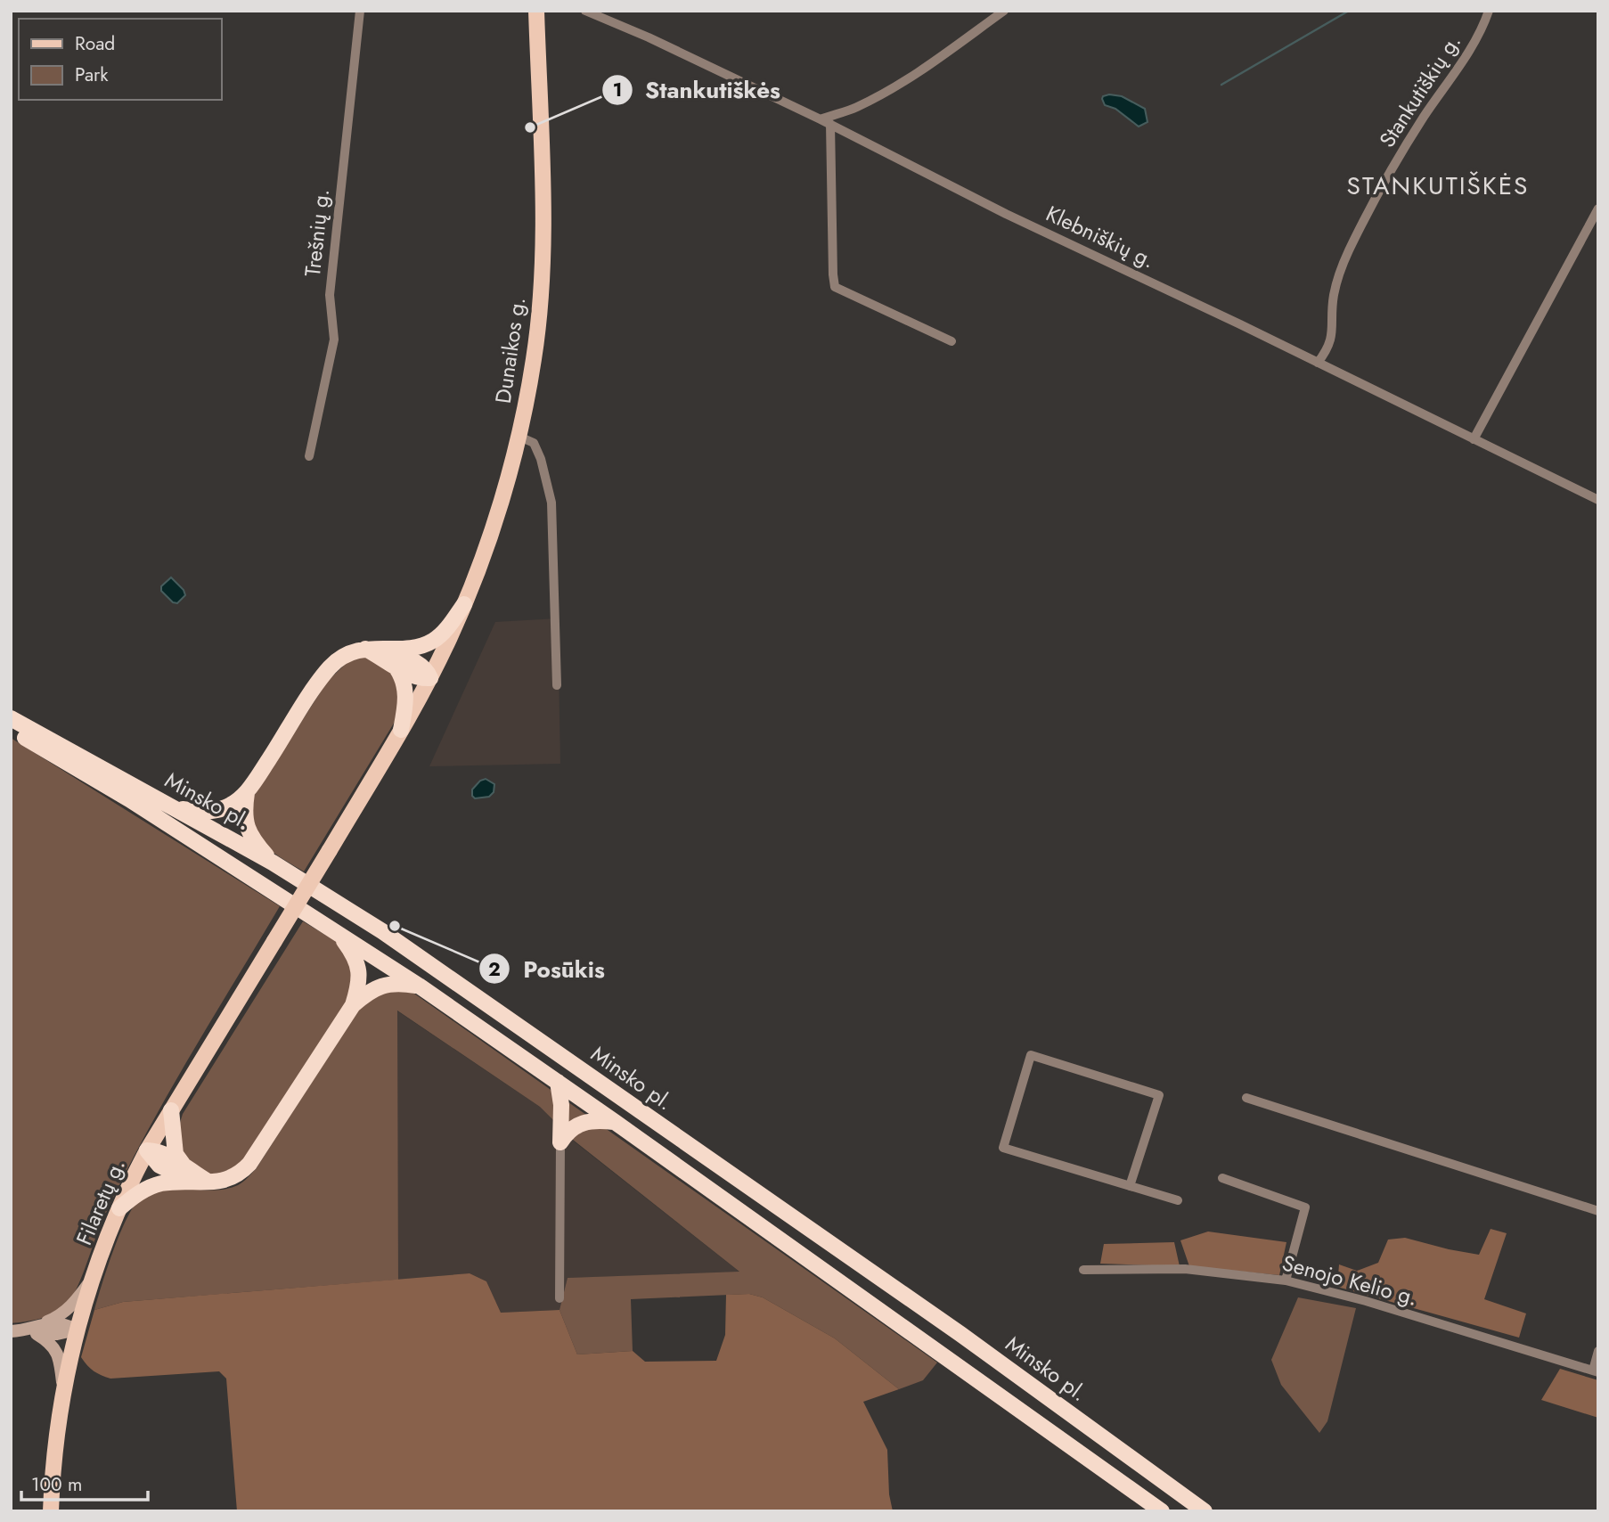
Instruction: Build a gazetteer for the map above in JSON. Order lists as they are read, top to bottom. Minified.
{"streets":{"highway":["Minsko pl."],"main road":["Dunaikos g.","Filaretų g."],"street":["Stankutiškių g.","Trešnių g.","Klebniškių g.","Senojo Kelio g."]},"crossings":[["Stankutiškių g.","Klebniškių g."],["Dunaikos g.","Filaretų g."]],"districts":["STANKUTIŠKĖS"],"places":["Stankutiškės","Posūkis"],"legend":["Road","Park"],"scale_bar":"100 m"}
